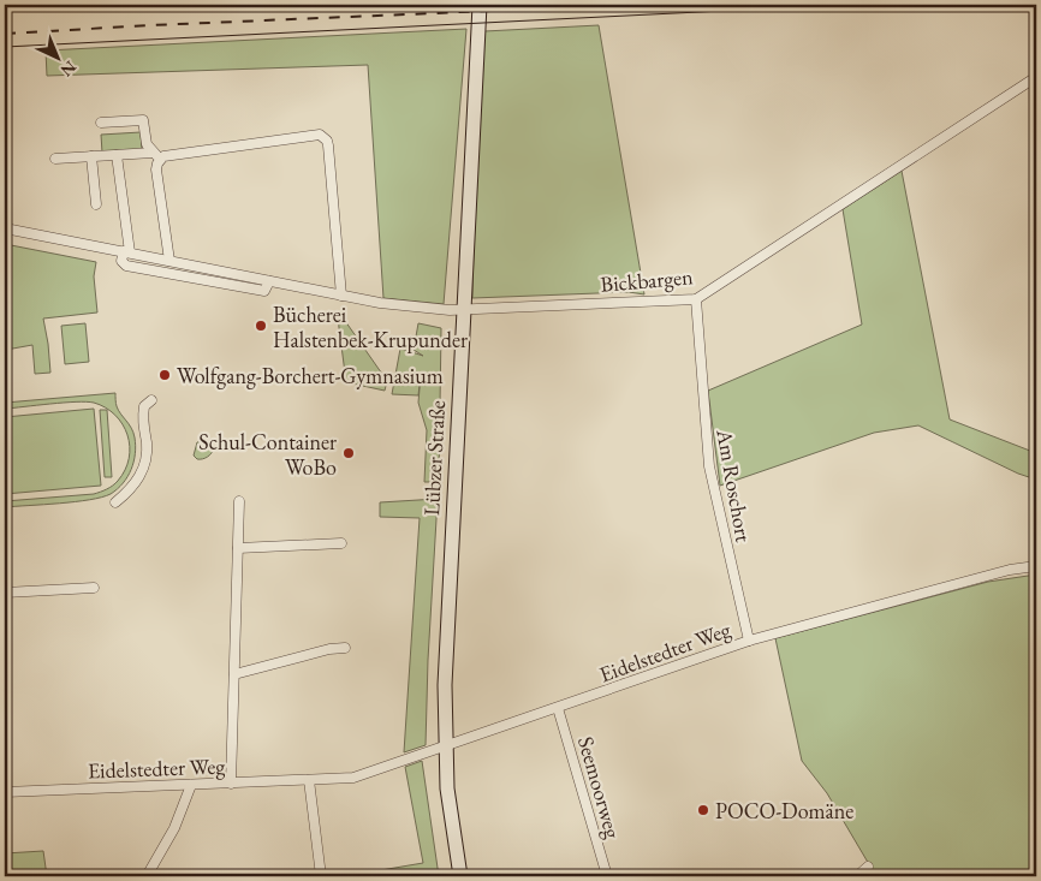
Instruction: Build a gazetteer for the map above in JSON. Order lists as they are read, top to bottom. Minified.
{"streets":{"street":["Bickbargen","Lübzer Straße","Am Roschort","Eidelstedter Weg","Seemoorweg"]},"crossings":[["Bickbargen","Lübzer Straße"],["Bickbargen","Am Roschort"],["Lübzer Straße","Eidelstedter Weg"],["Am Roschort","Eidelstedter Weg"],["Eidelstedter Weg","Seemoorweg"]],"places":["Bücherei Halstenbek-Krupunder","Wolfgang-Borchert-Gymnasium","Schul-Container WoBo","POCO-Domäne"],"north":"bottom right"}
